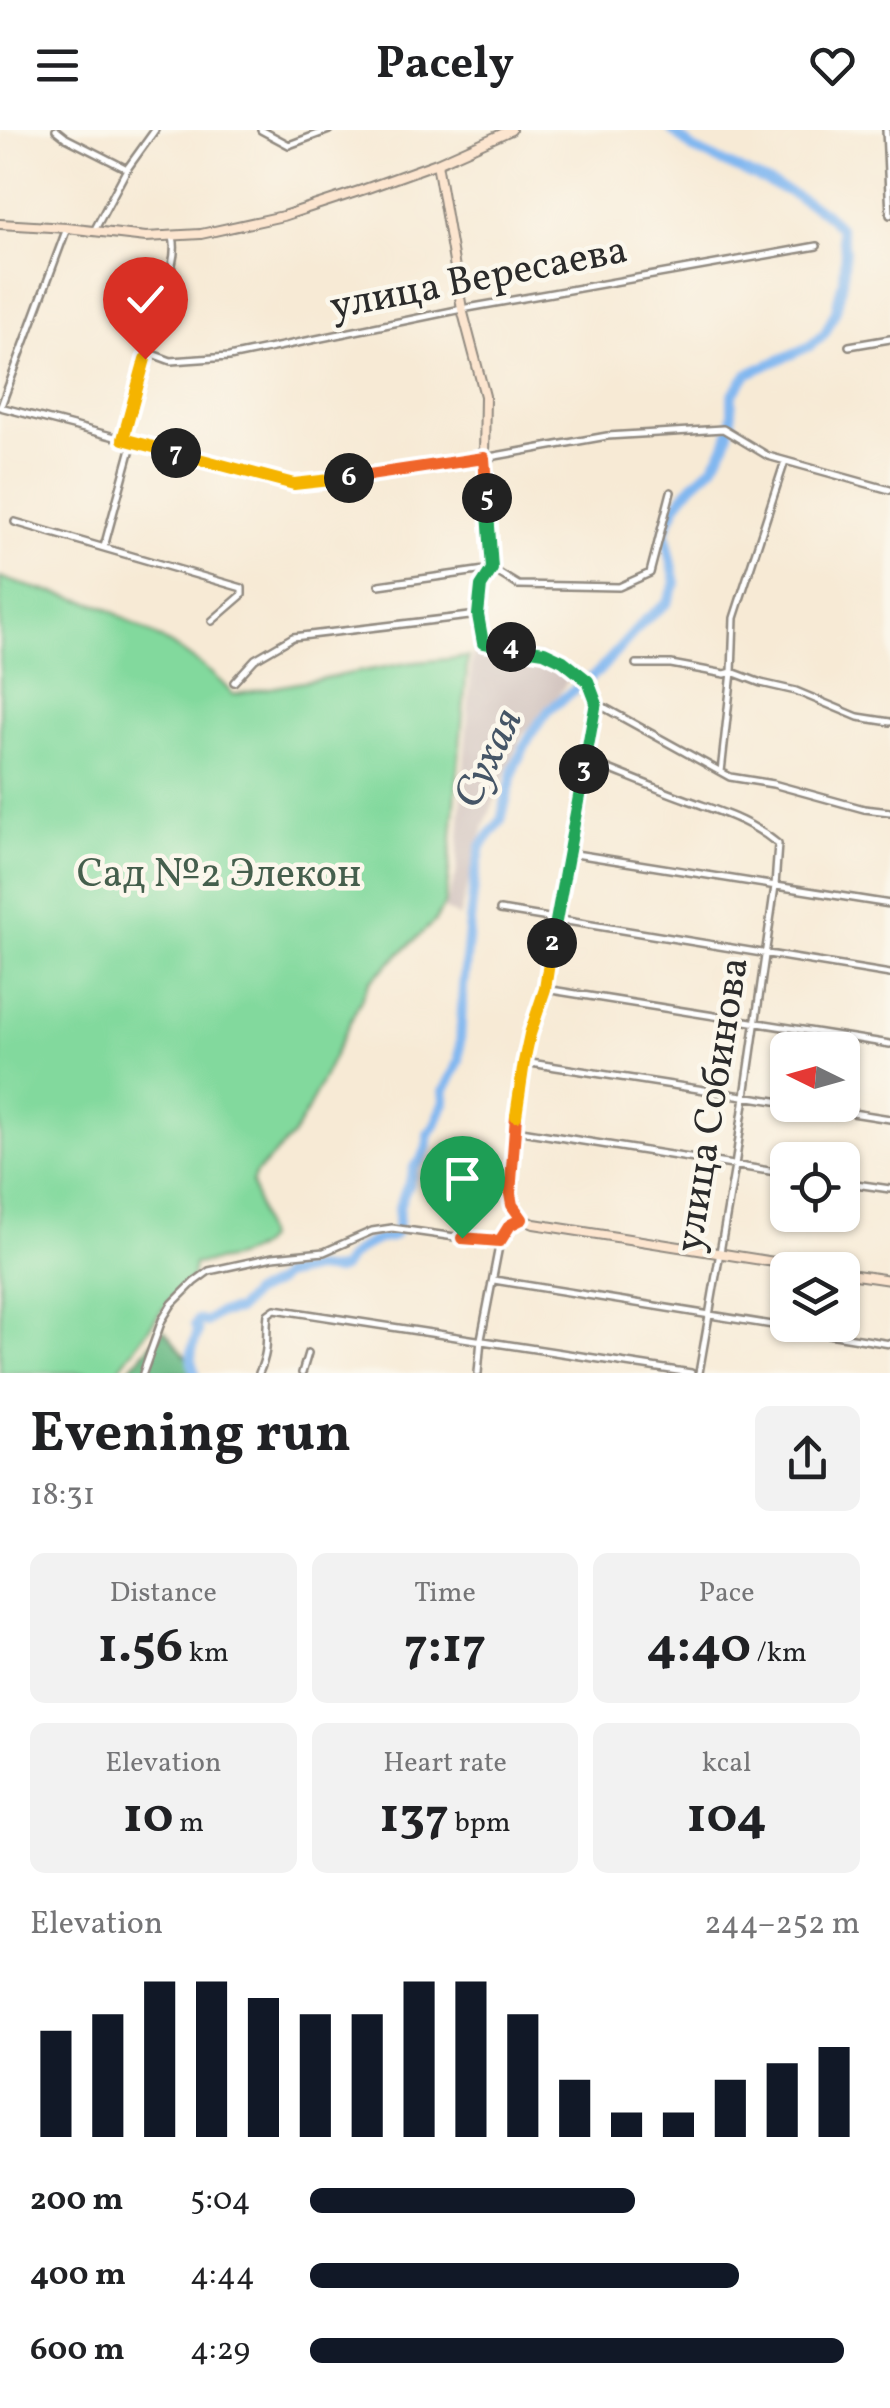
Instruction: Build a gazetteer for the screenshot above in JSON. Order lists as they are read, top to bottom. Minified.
{"streets":{"street":["улица Вересаева","улица Собинова"]},"water":["Сухая"],"parks":["Сад №2 Элекон"],"north":"left","page":{"header":"Pacely","pins":["7","6","5","4","3","2"],"heading":["Evening run","18:31"],"stats":[["Distance","1.56 km"],["Time","7:17"],["Pace","4:40 /km"],["Elevation","10 m"],["Heart rate","137 bpm"],["kcal","104"]],"chart":["Elevation","244–252 m"],"list":[{"name":"200 m","note":"5:04"},{"name":"400 m","note":"4:44"},{"name":"600 m","note":"4:29"}]}}
